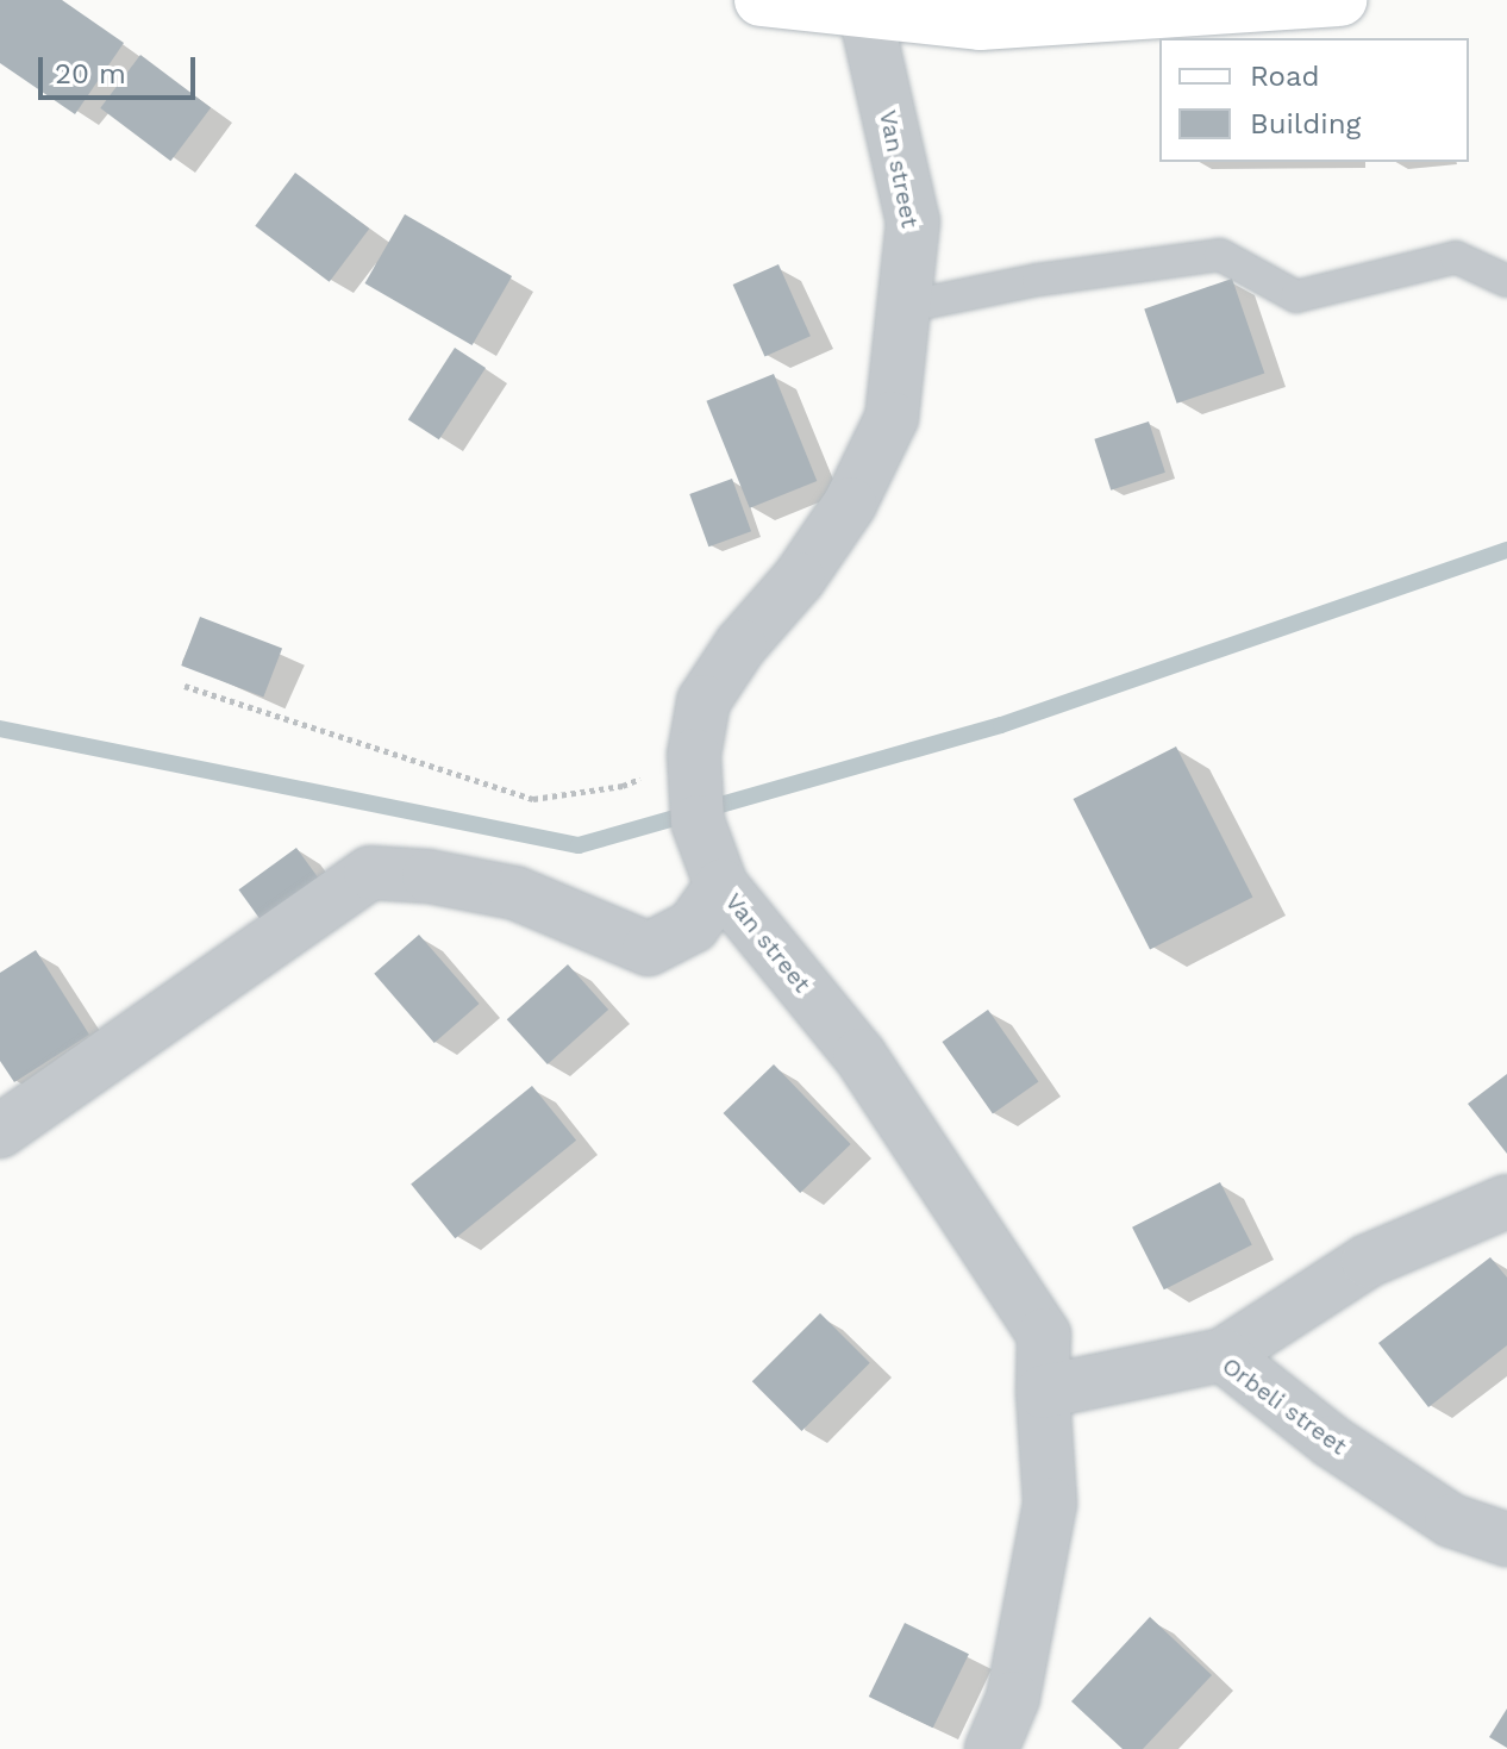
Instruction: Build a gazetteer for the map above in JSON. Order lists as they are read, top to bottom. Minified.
{"streets":{"street":["Van street","Orbeli street"]},"crossings":[["Van street","Orbeli street"]],"legend":["Road","Building"],"scale_bar":"20 m"}
